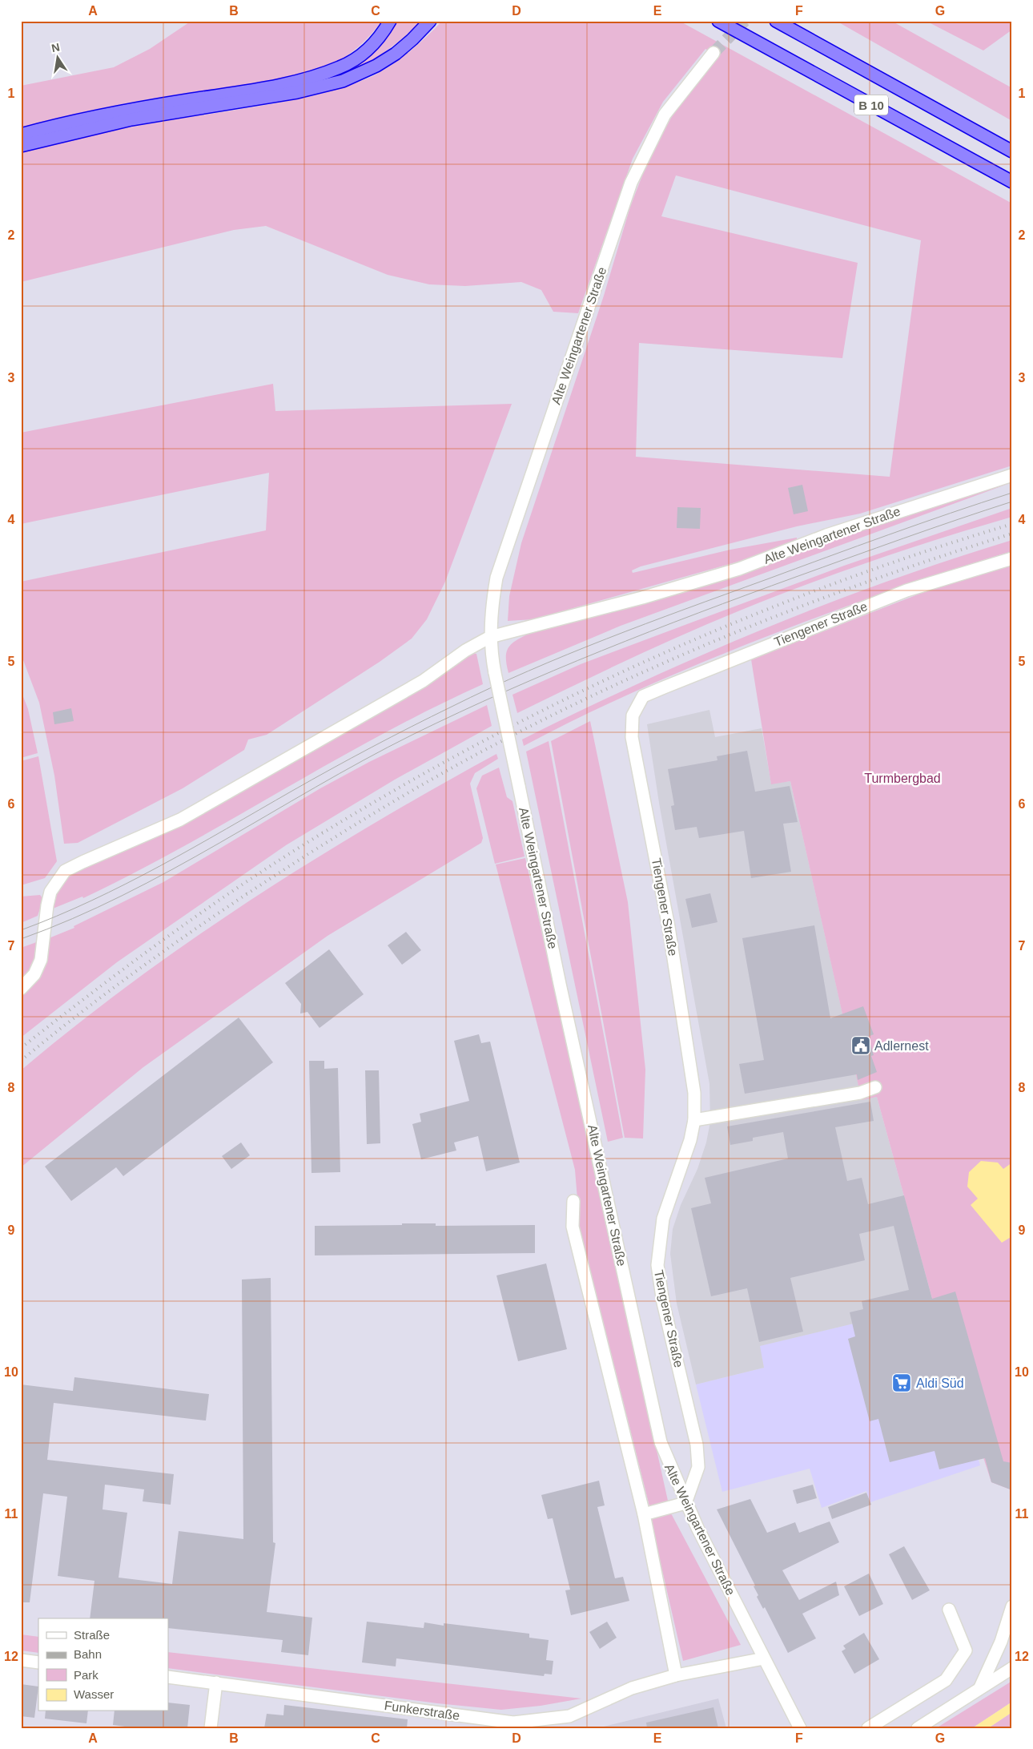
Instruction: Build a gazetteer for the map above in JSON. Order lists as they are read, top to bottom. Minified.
{"streets":{"highway":["B 10"],"street":["Alte Weingartener Straße","Tiengener Straße","Funkerstraße"]},"crossings":[["Alte Weingartener Straße","Tiengener Straße"],["Alte Weingartener Straße","Funkerstraße"]],"parks":["Turmbergbad"],"places":{"public building":["Adlernest"],"supermarket":["Aldi Süd"]},"legend":["Straße","Bahn","Park","Wasser"],"north":"top","grid":{"columns":["A","B","C","D","E","F","G"],"rows":["1","2","3","4","5","6","7","8","9","10","11","12"]}}
